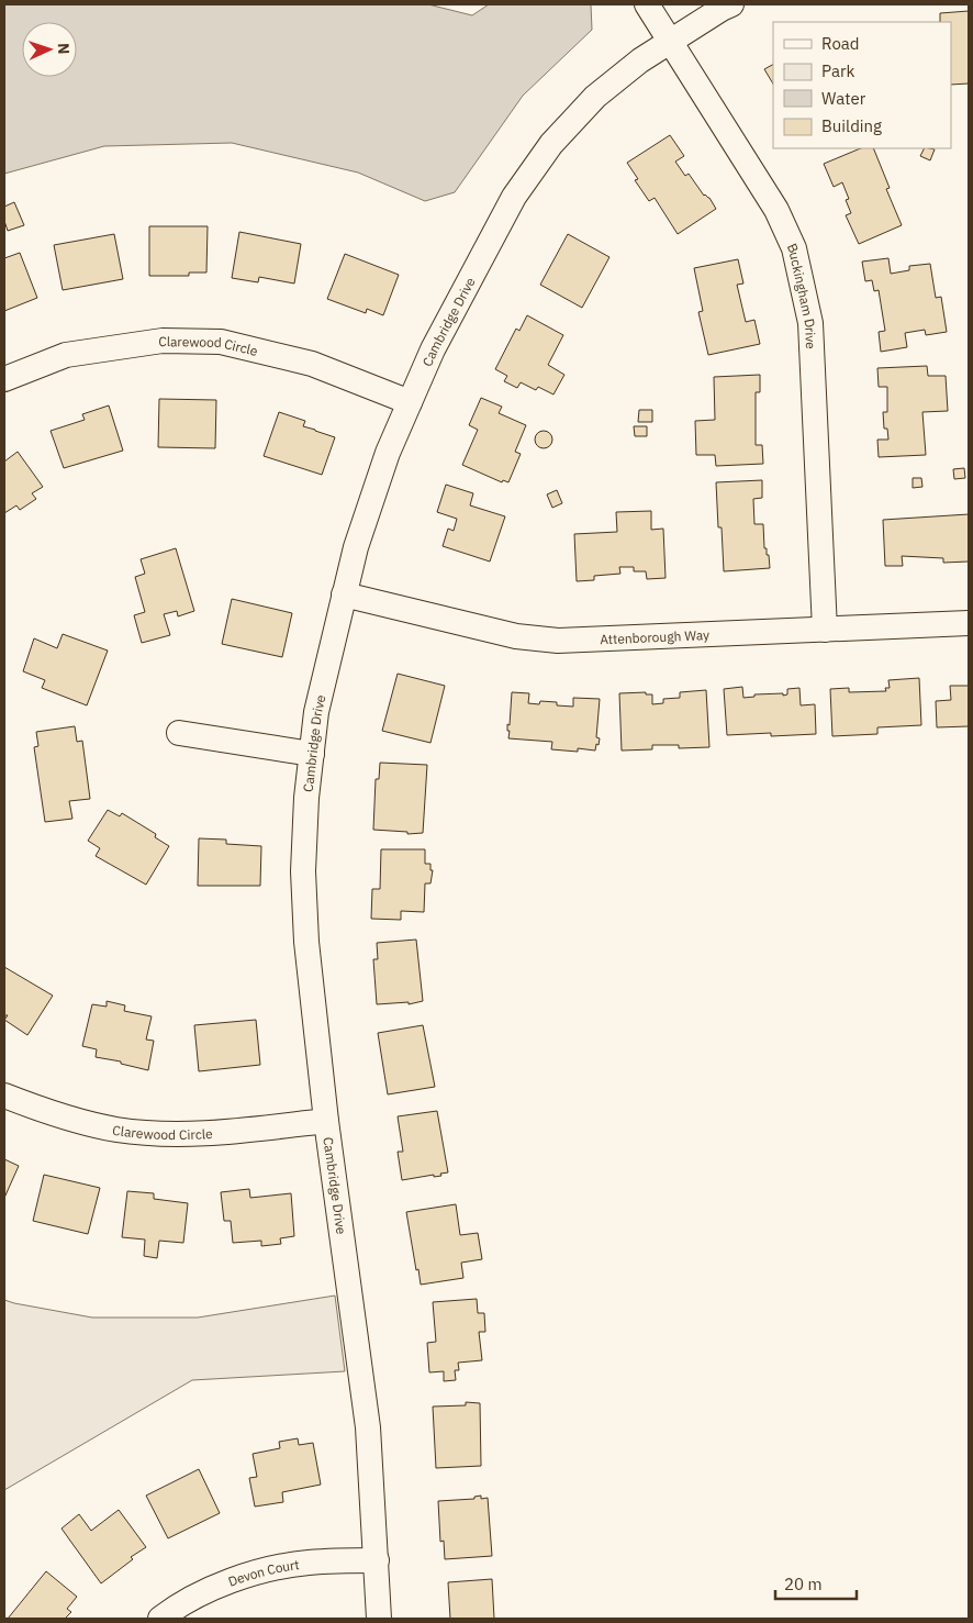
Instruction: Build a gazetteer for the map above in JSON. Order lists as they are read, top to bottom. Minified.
{"streets":{"street":["Buckingham Drive","Cambridge Drive","Clarewood Circle","Attenborough Way","Devon Court"]},"crossings":[["Buckingham Drive","Cambridge Drive"],["Buckingham Drive","Attenborough Way"],["Cambridge Drive","Clarewood Circle"],["Cambridge Drive","Attenborough Way"],["Cambridge Drive","Devon Court"]],"legend":["Road","Park","Water","Building"],"scale_bar":"20 m","north":"right"}
